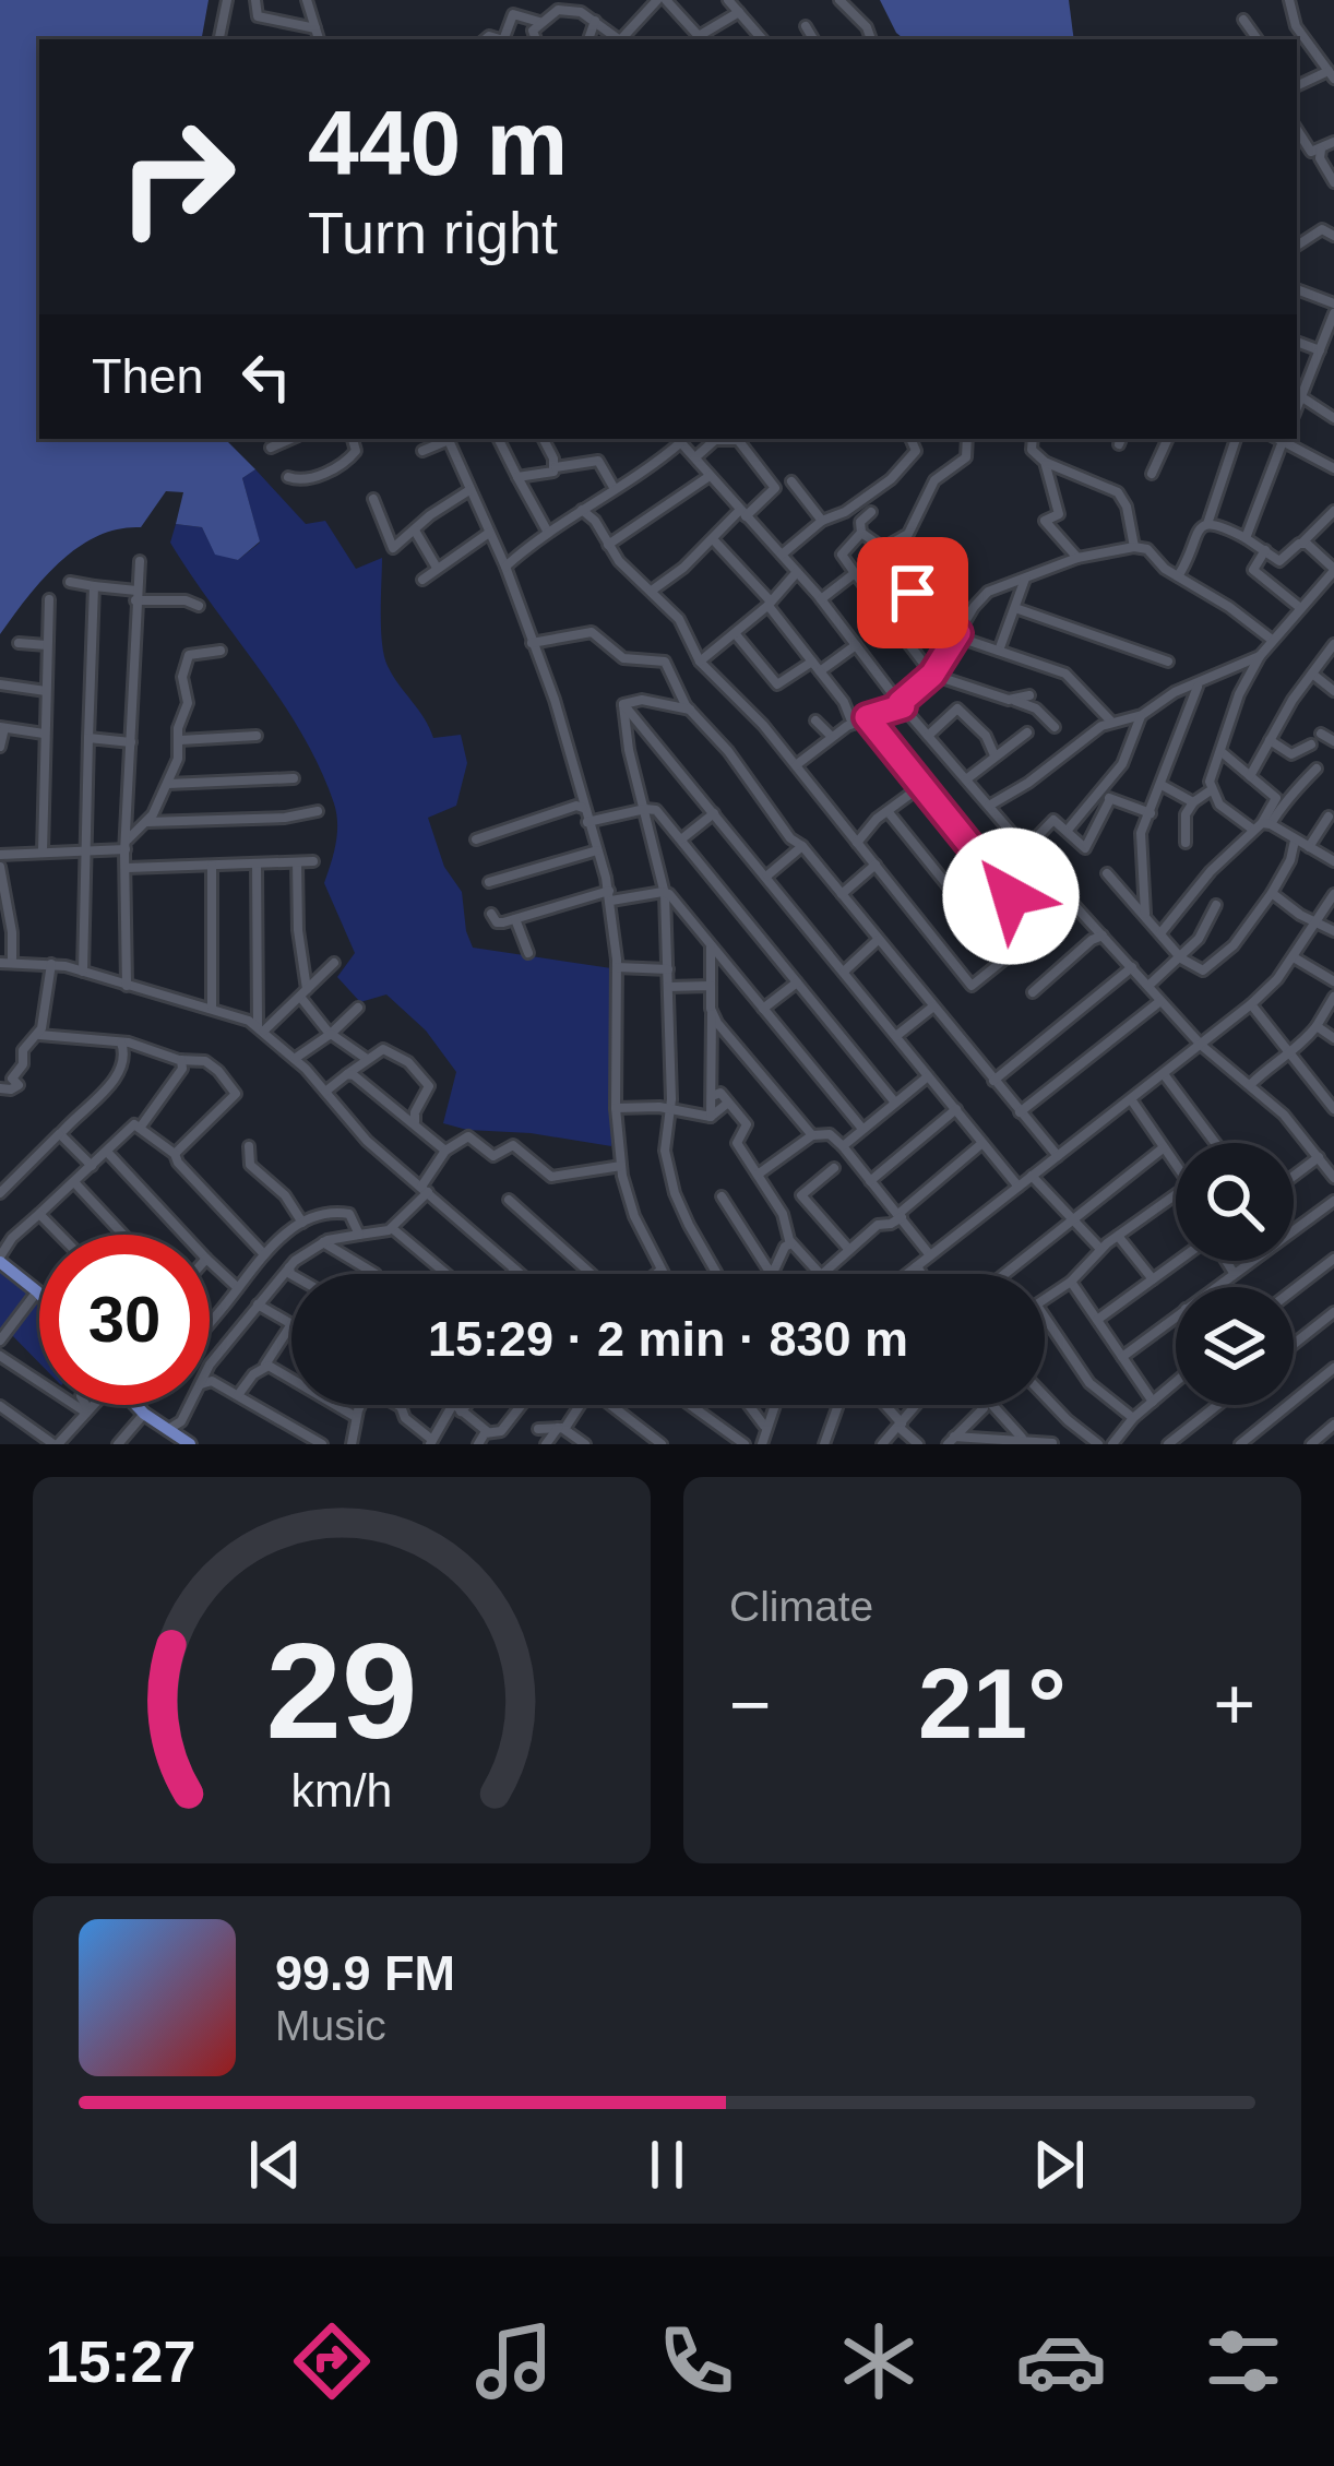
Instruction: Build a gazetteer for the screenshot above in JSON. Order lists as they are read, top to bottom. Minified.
{"page":{"turn":["440 m","Turn right"],"then":"Then","limit":"30","trip":"15:29 · 2 min · 830 m","tile":"Climate","heat":["−","21°","+"],"song":["99.9 FM","Music"],"tabs":"15:27","gauge":["29","km/h"]}}
